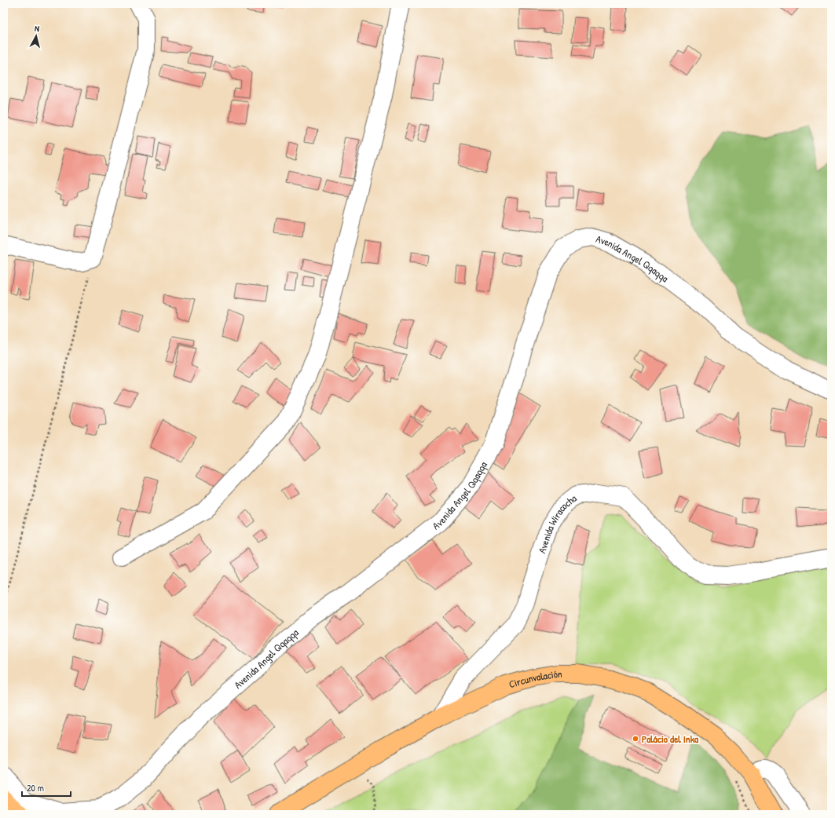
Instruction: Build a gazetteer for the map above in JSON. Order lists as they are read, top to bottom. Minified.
{"streets":{"highway":["Circunvalación"],"street":["Avenida Angel Qqaqqa","Avenida Wiracocha"]},"crossings":[["Avenida Wiracocha","Circunvalación"]],"places":["Palácio del Inka"],"scale_bar":"20 m","north":"top"}
